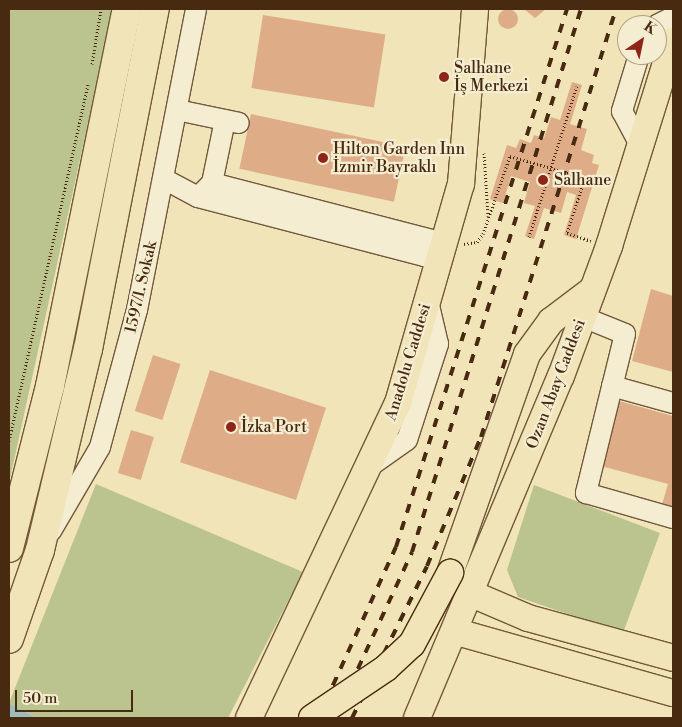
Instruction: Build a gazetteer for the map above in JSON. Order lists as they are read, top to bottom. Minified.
{"streets":{"main road":["Anadolu Caddesi","Ozan Abay Caddesi"],"street":["1597/1. Sokak"]},"places":["Salhane İş Merkezi","Hilton Garden Inn İzmir Bayraklı","Salhane","İzka Port"],"scale_bar":"50 m","north":"top right"}
